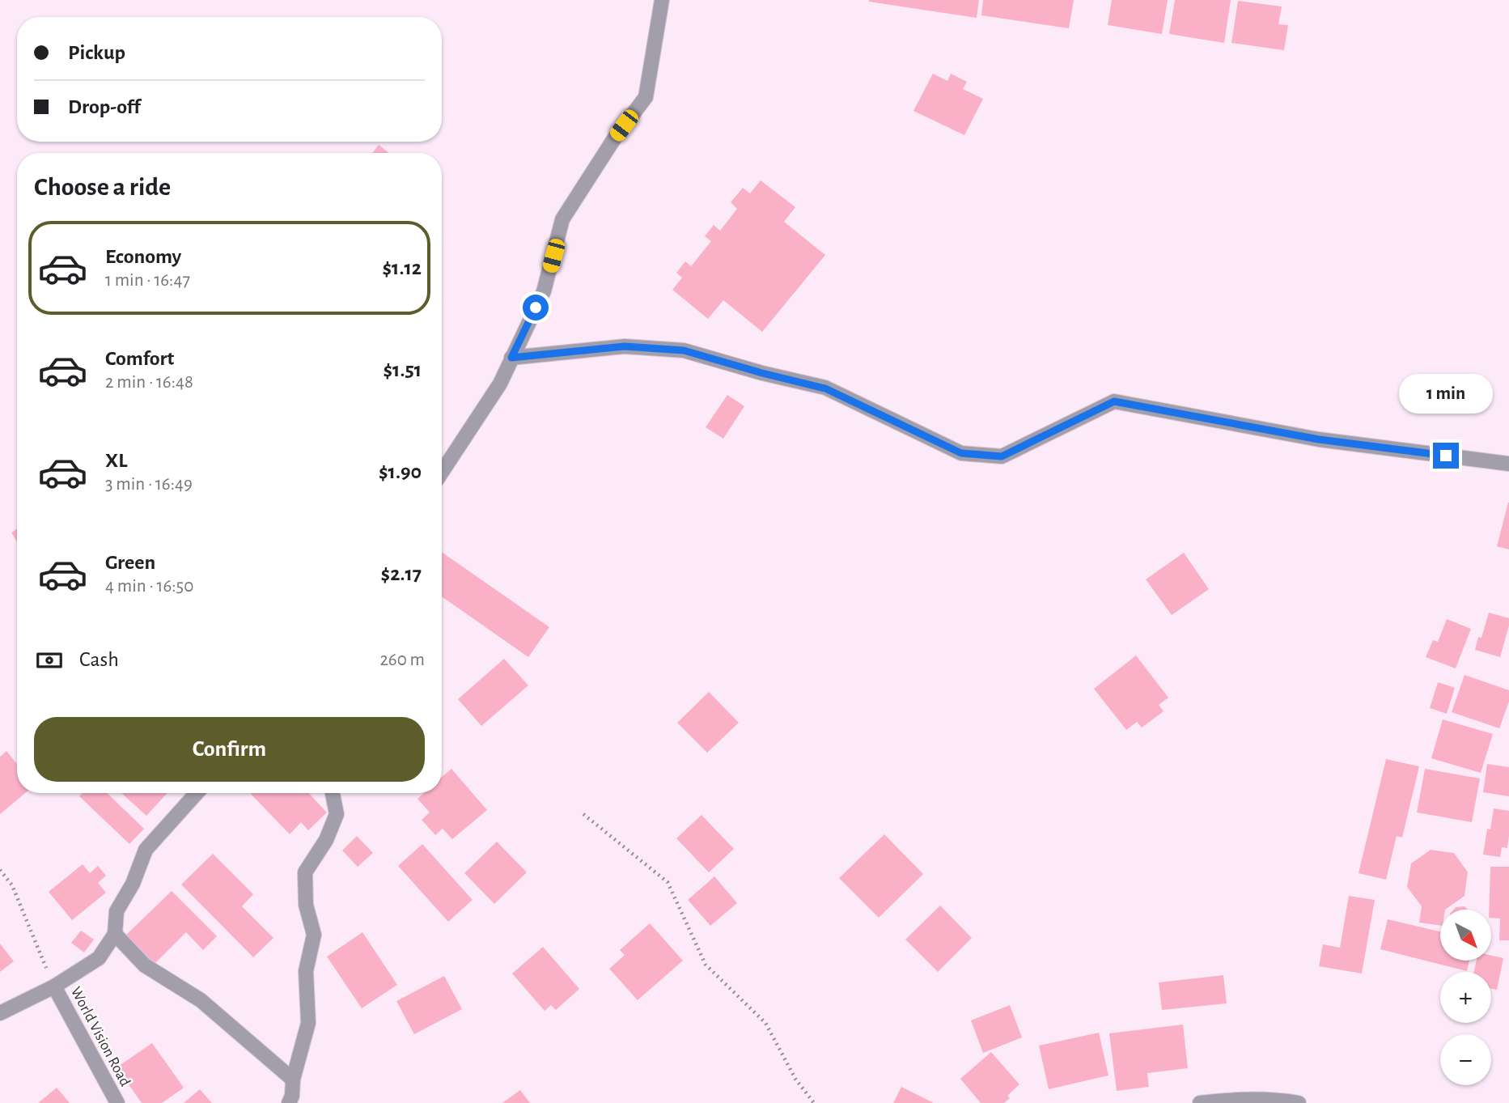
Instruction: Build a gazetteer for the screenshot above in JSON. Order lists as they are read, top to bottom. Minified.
{"streets":{"street":["World Vision Road"]},"north":"bottom right","page":{"banner":["Pickup","Drop-off"],"heading":"Choose a ride","list":[{"name":"Economy","note":"1 min · 16:47","value":"$1.12"},{"name":"Comfort","note":"2 min · 16:48","value":"$1.51"},{"name":"XL","note":"3 min · 16:49","value":"$1.90"},{"name":"Green","note":"4 min · 16:50","value":"$2.17"}],"bubble":"1 min","pay":["Cash","260 m"],"buttons":"Confirm","map_buttons":["+","−"]}}
